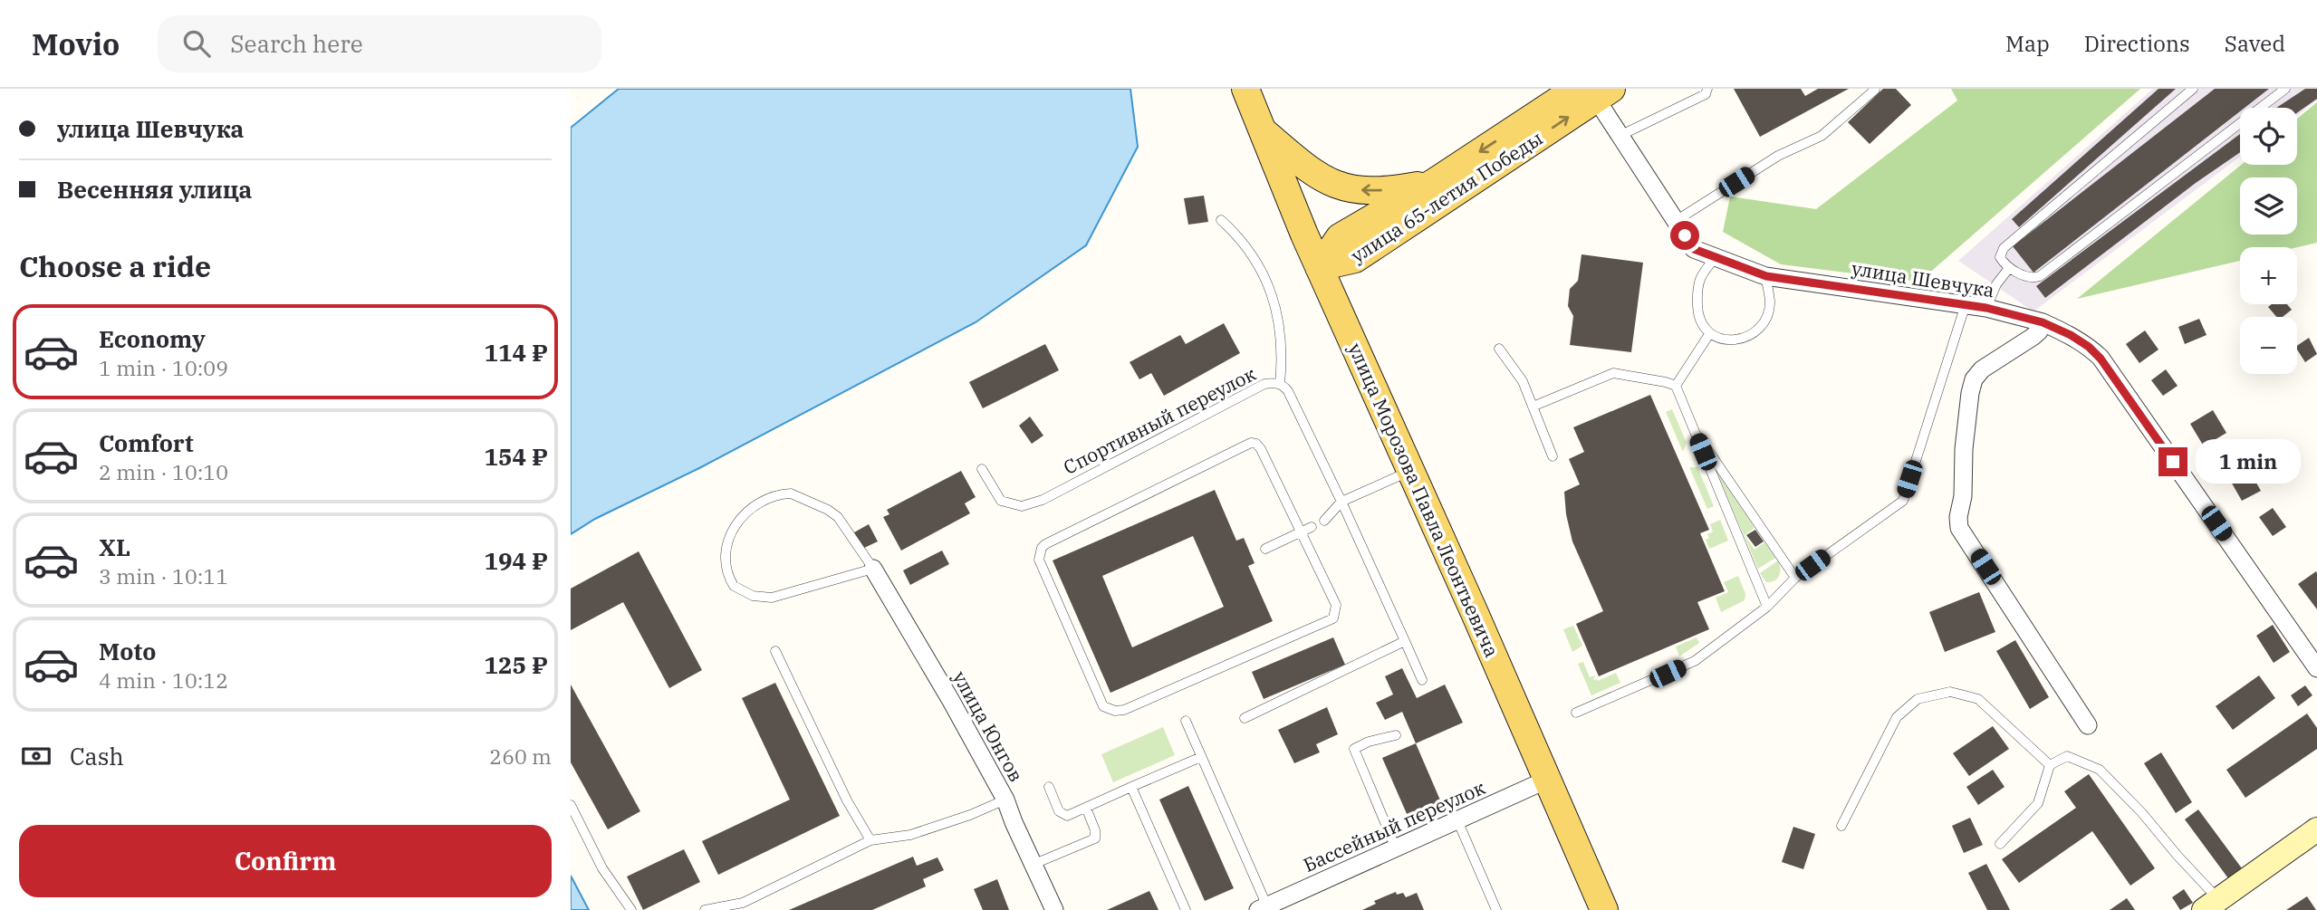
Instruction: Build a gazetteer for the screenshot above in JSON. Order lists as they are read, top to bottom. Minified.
{"streets":{"main road":["улица 65-летия Победы","улица Морозова Павла Леонтьевича"],"street":["улица Шевчука","улица Юнгов","Бассейный переулок"],"lane":["Спортивный переулок"]},"crossings":[["улица 65-летия Победы","улица Шевчука"],["улица 65-летия Победы","улица Морозова Павла Леонтьевича"],["улица Морозова Павла Леонтьевича","Бассейный переулок"]],"page":{"header":"Movio","search":"Search here","nav":["Map","Directions","Saved"],"banner":["улица Шевчука","Весенняя улица"],"map_buttons":["+","−"],"heading":"Choose a ride","list":[{"name":"Economy","note":"1 min · 10:09","value":"114 ₽"},{"name":"Comfort","note":"2 min · 10:10","value":"154 ₽"},{"name":"XL","note":"3 min · 10:11","value":"194 ₽"},{"name":"Moto","note":"4 min · 10:12","value":"125 ₽"}],"bubble":"1 min","pay":["Cash","260 m"],"buttons":"Confirm"}}
